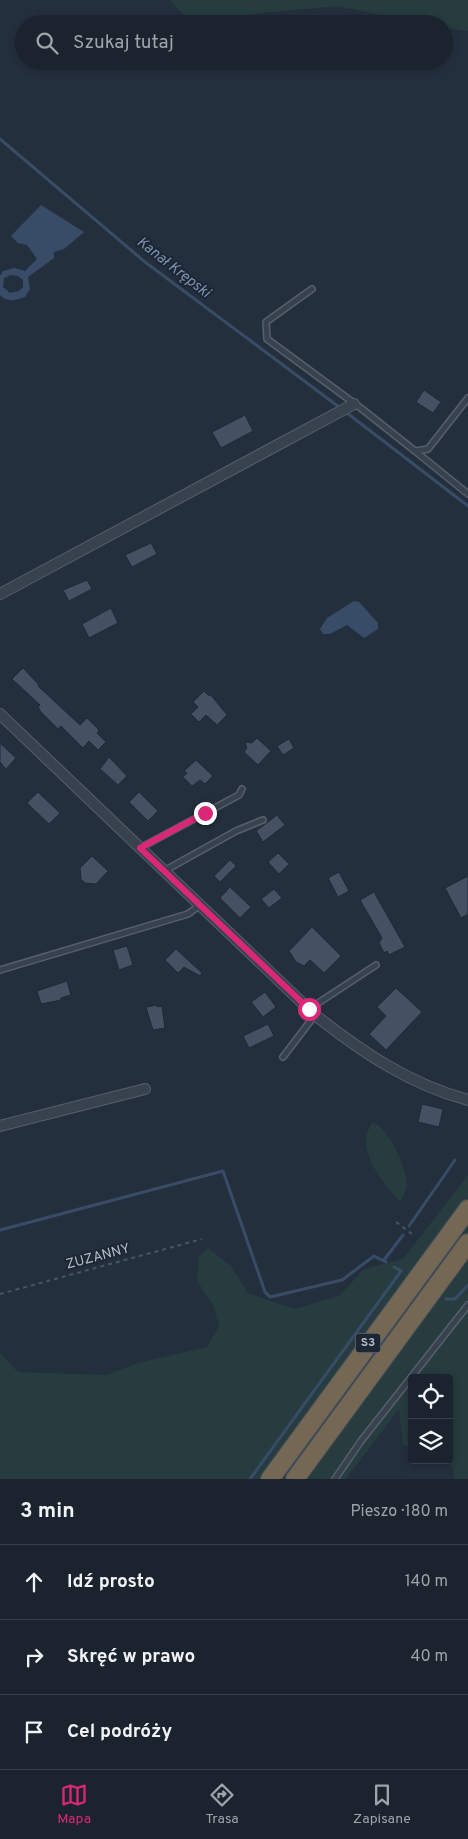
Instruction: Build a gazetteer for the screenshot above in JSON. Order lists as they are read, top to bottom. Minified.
{"streets":{"highway":["S3"],"path":["ZUZANNY"]},"water":["Kanał Krępski"],"page":{"search":"Szukaj tutaj","heading":["3 min","Pieszo · 180 m"],"list":[["Idź prosto","140 m"],["Skręć w prawo","40 m"],"Cel podróży"],"nav":["Mapa","Trasa","Zapisane"]}}
